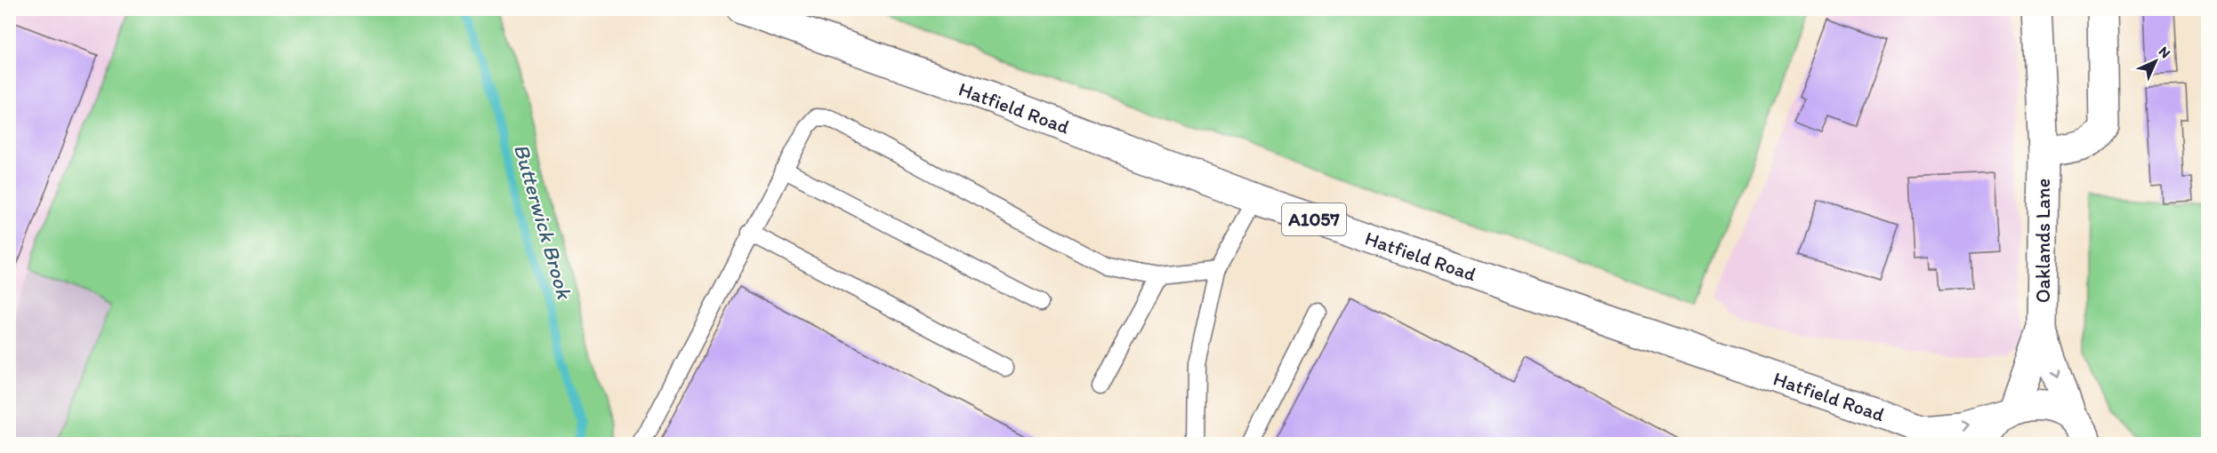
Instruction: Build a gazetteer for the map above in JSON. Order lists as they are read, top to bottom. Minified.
{"streets":{"main road":["Hatfield Road","A1057","Oaklands Lane"]},"crossings":[["Hatfield Road","Oaklands Lane"]],"water":["Butterwick Brook"],"north":"top right"}
